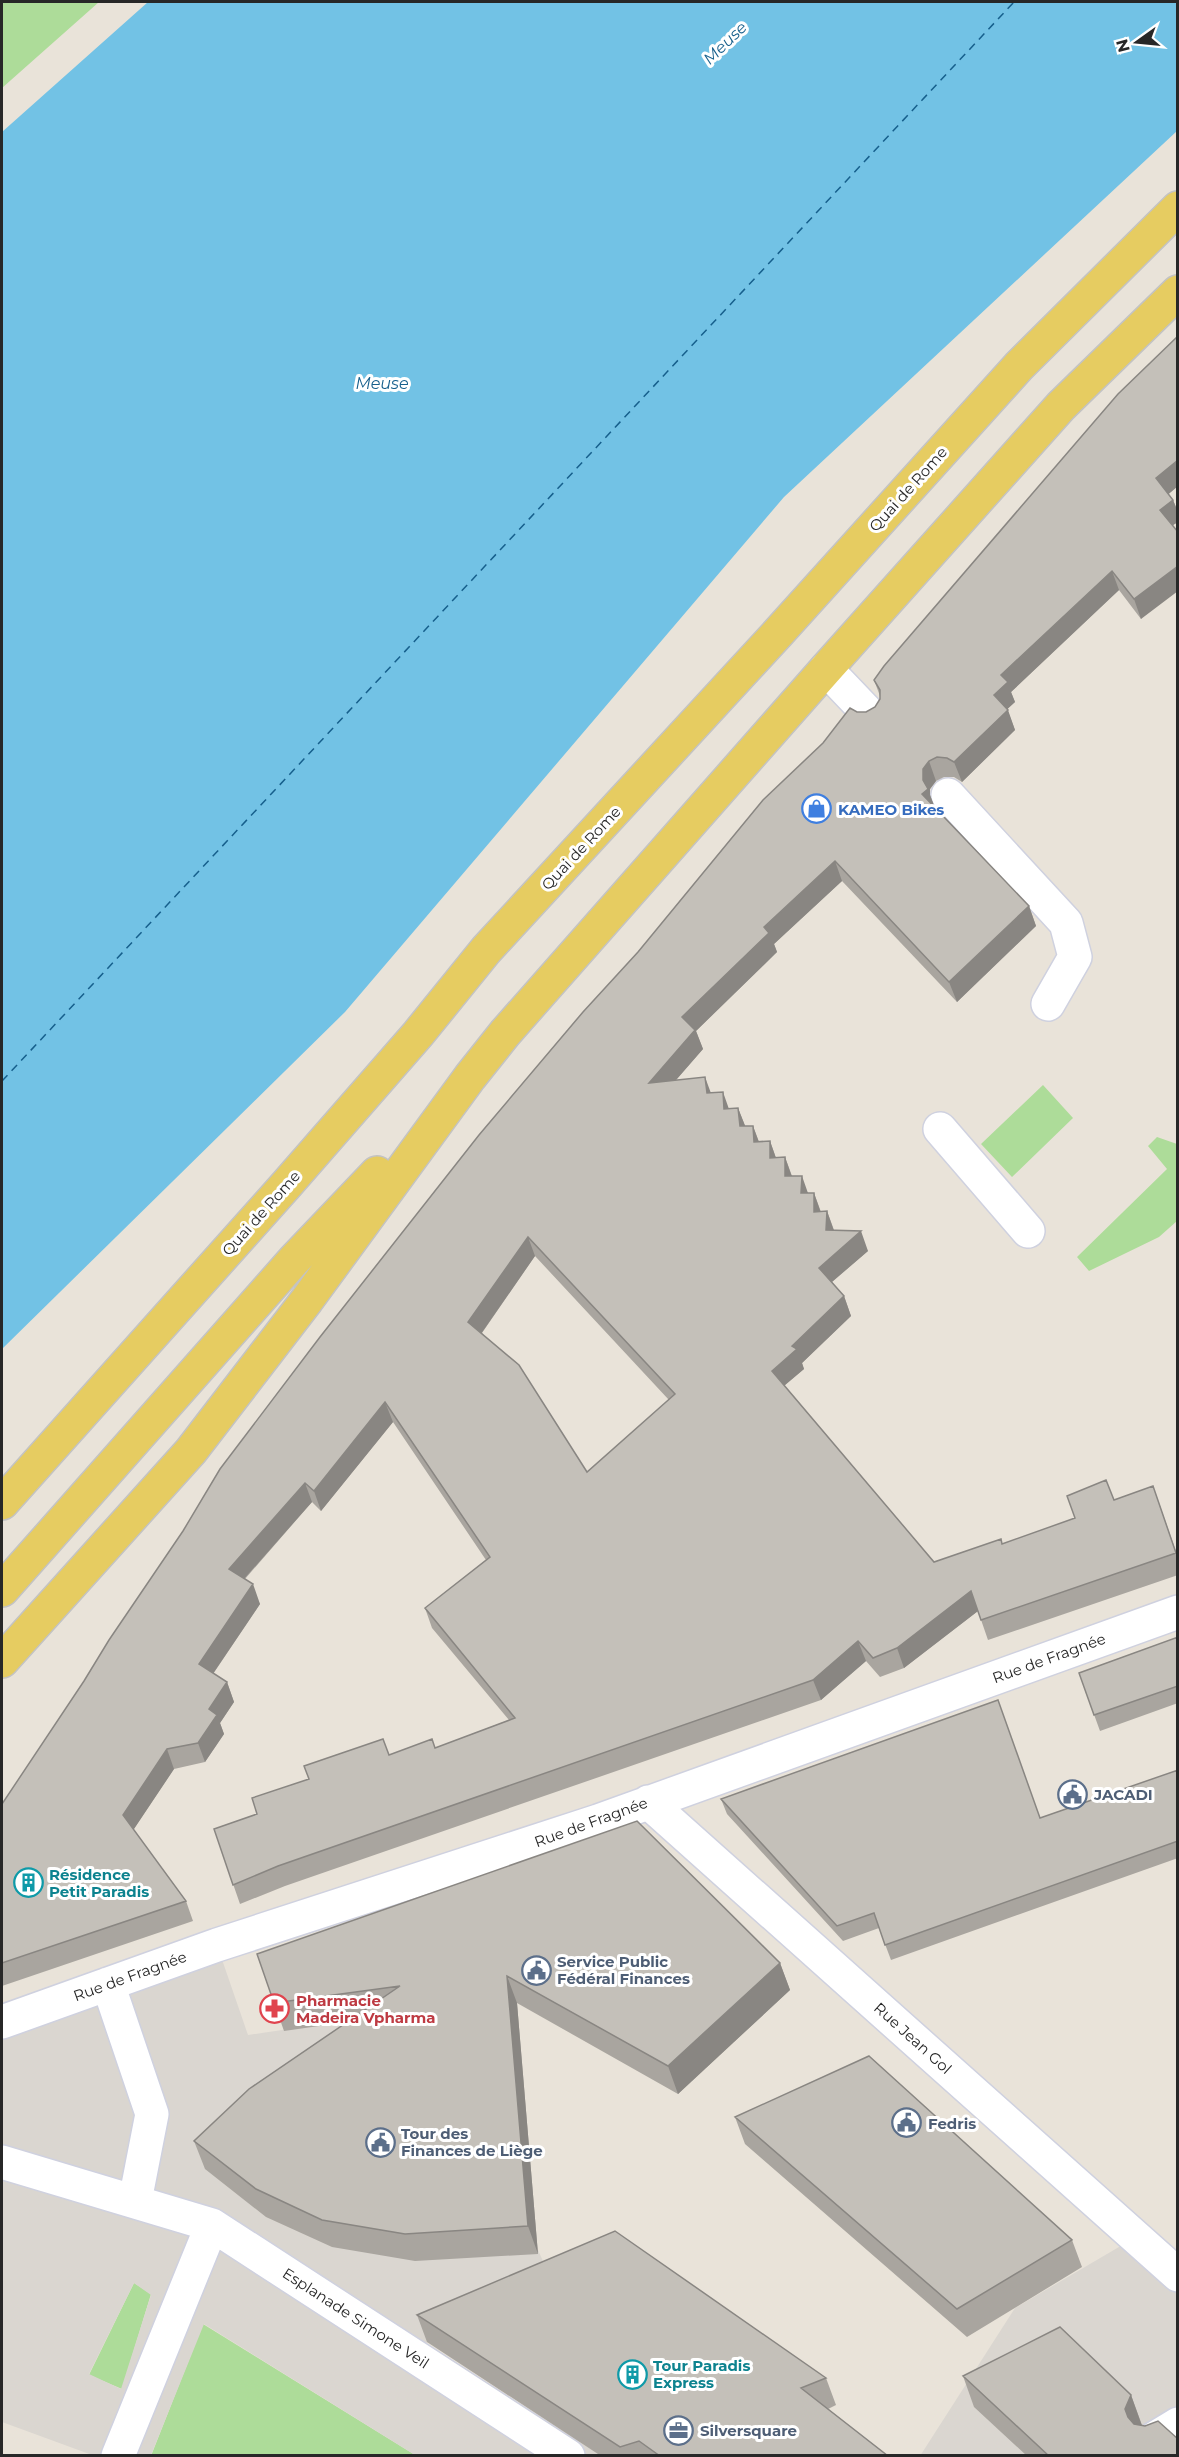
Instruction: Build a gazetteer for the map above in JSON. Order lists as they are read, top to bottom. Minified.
{"streets":{"main road":["Quai de Rome"],"street":["Rue de Fragnée","Rue Jean Gol","Esplanade Simone Veil"]},"crossings":[["Rue de Fragnée","Rue Jean Gol"]],"water":["Meuse"],"places":{"shop":["KAMEO Bikes"],"public building":["JACADI","Service Public Fédéral Finances","Fedris","Tour des Finances de Liège"],"building":["Résidence Petit Paradis","Tour Paradis Express"],"pharmacy":["Pharmacie Madeira Vpharma"],"office":["Silversquare"]},"north":"left"}
